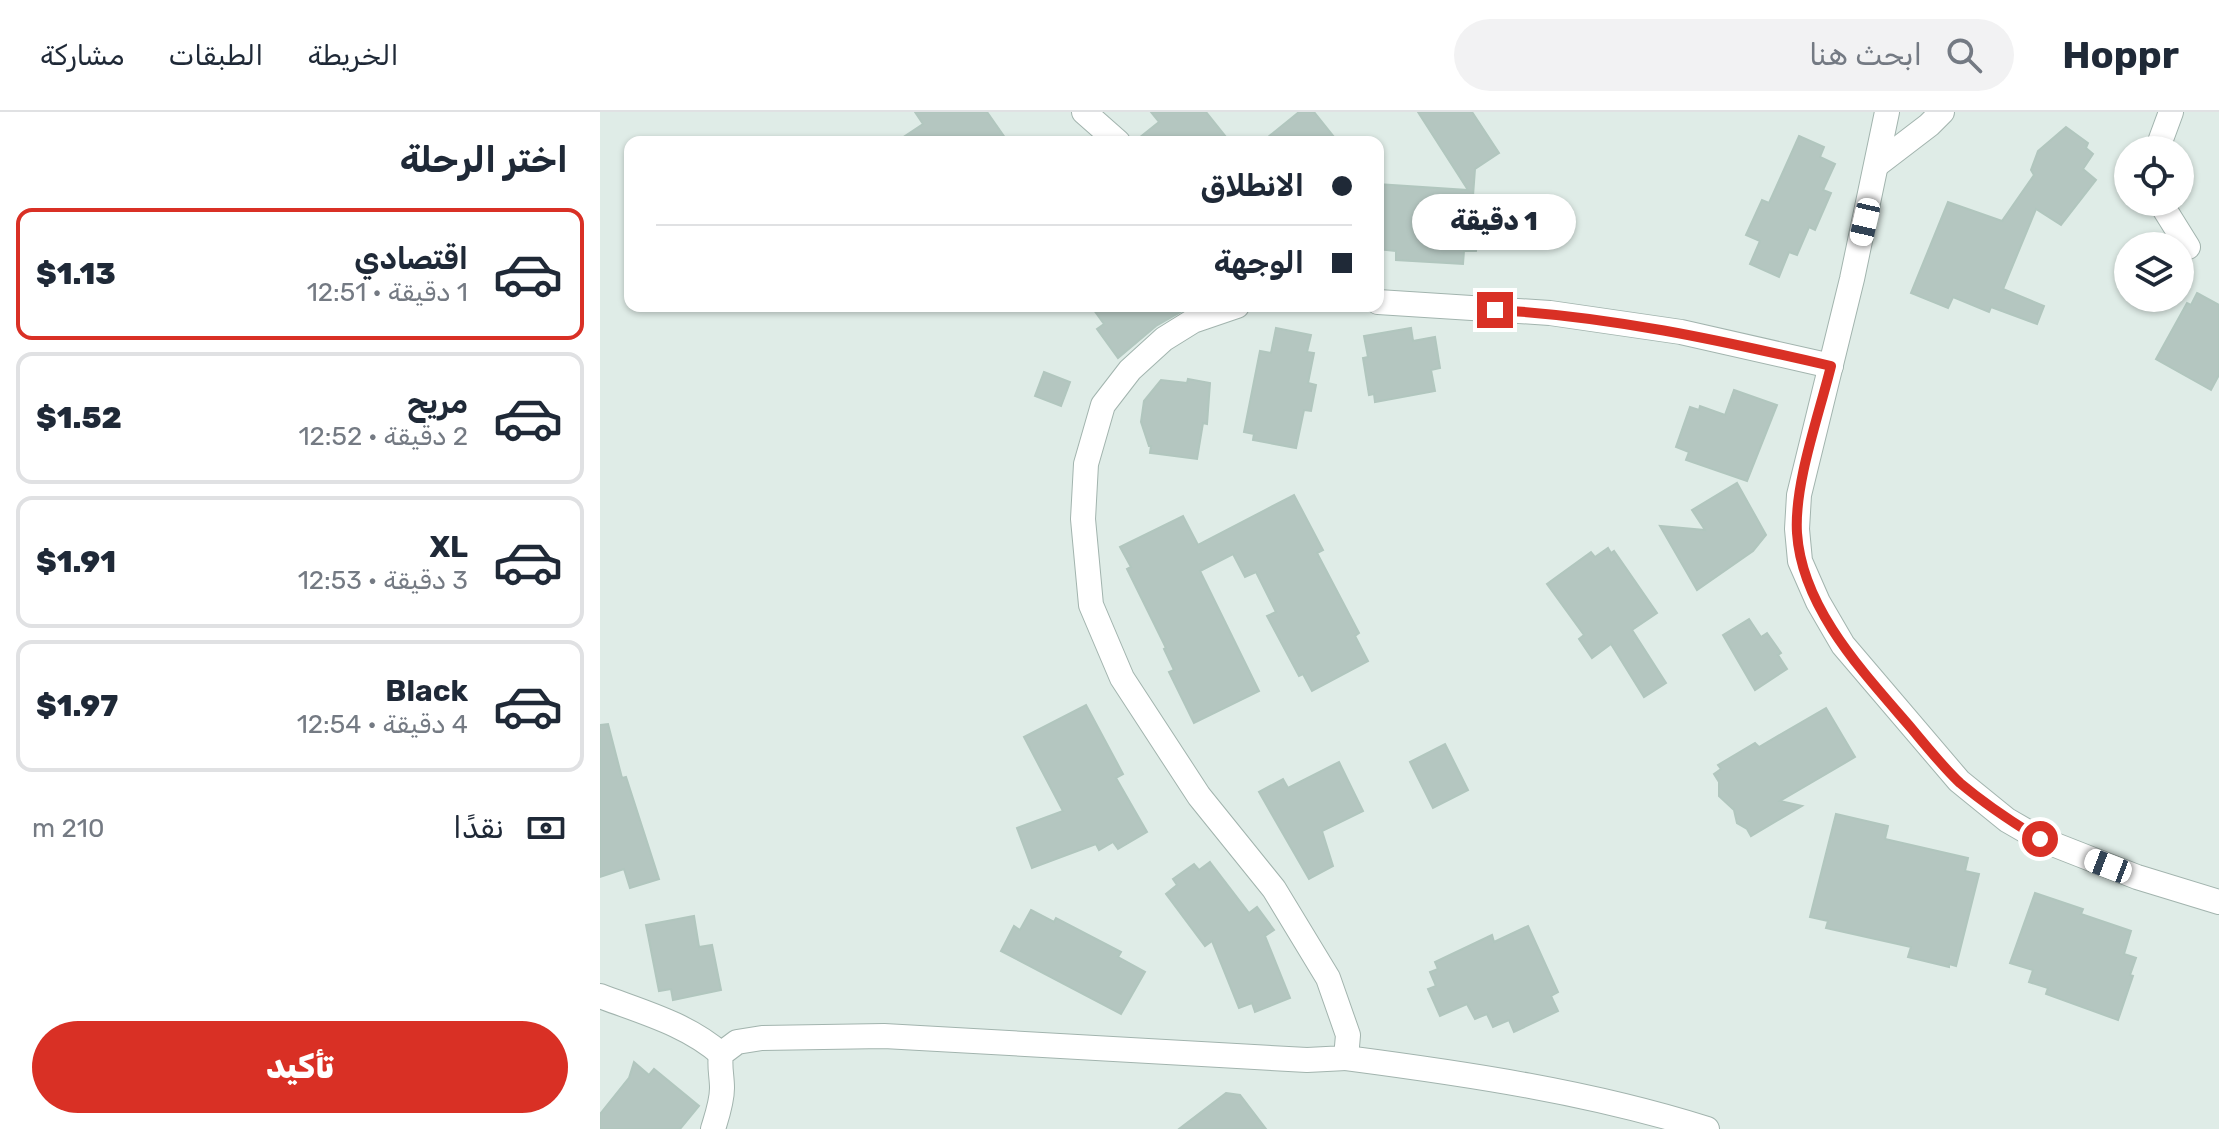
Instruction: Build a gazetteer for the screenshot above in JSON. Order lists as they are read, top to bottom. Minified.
{"page":{"header":"Hoppr","search":"ابحث هنا","nav":["الخريطة","الطبقات","مشاركة"],"heading":"اختر الرحلة","banner":["الانطلاق","الوجهة"],"bubble":"1 دقيقة","list":[{"name":"اقتصادي","note":"1 دقيقة · 12:51","value":"$1.13"},{"name":"مريح","note":"2 دقيقة · 12:52","value":"$1.52"},{"name":"XL","note":"3 دقيقة · 12:53","value":"$1.91"},{"name":"Black","note":"4 دقيقة · 12:54","value":"$1.97"}],"pay":["نقدًا","210 m"],"buttons":"تأكيد"}}
